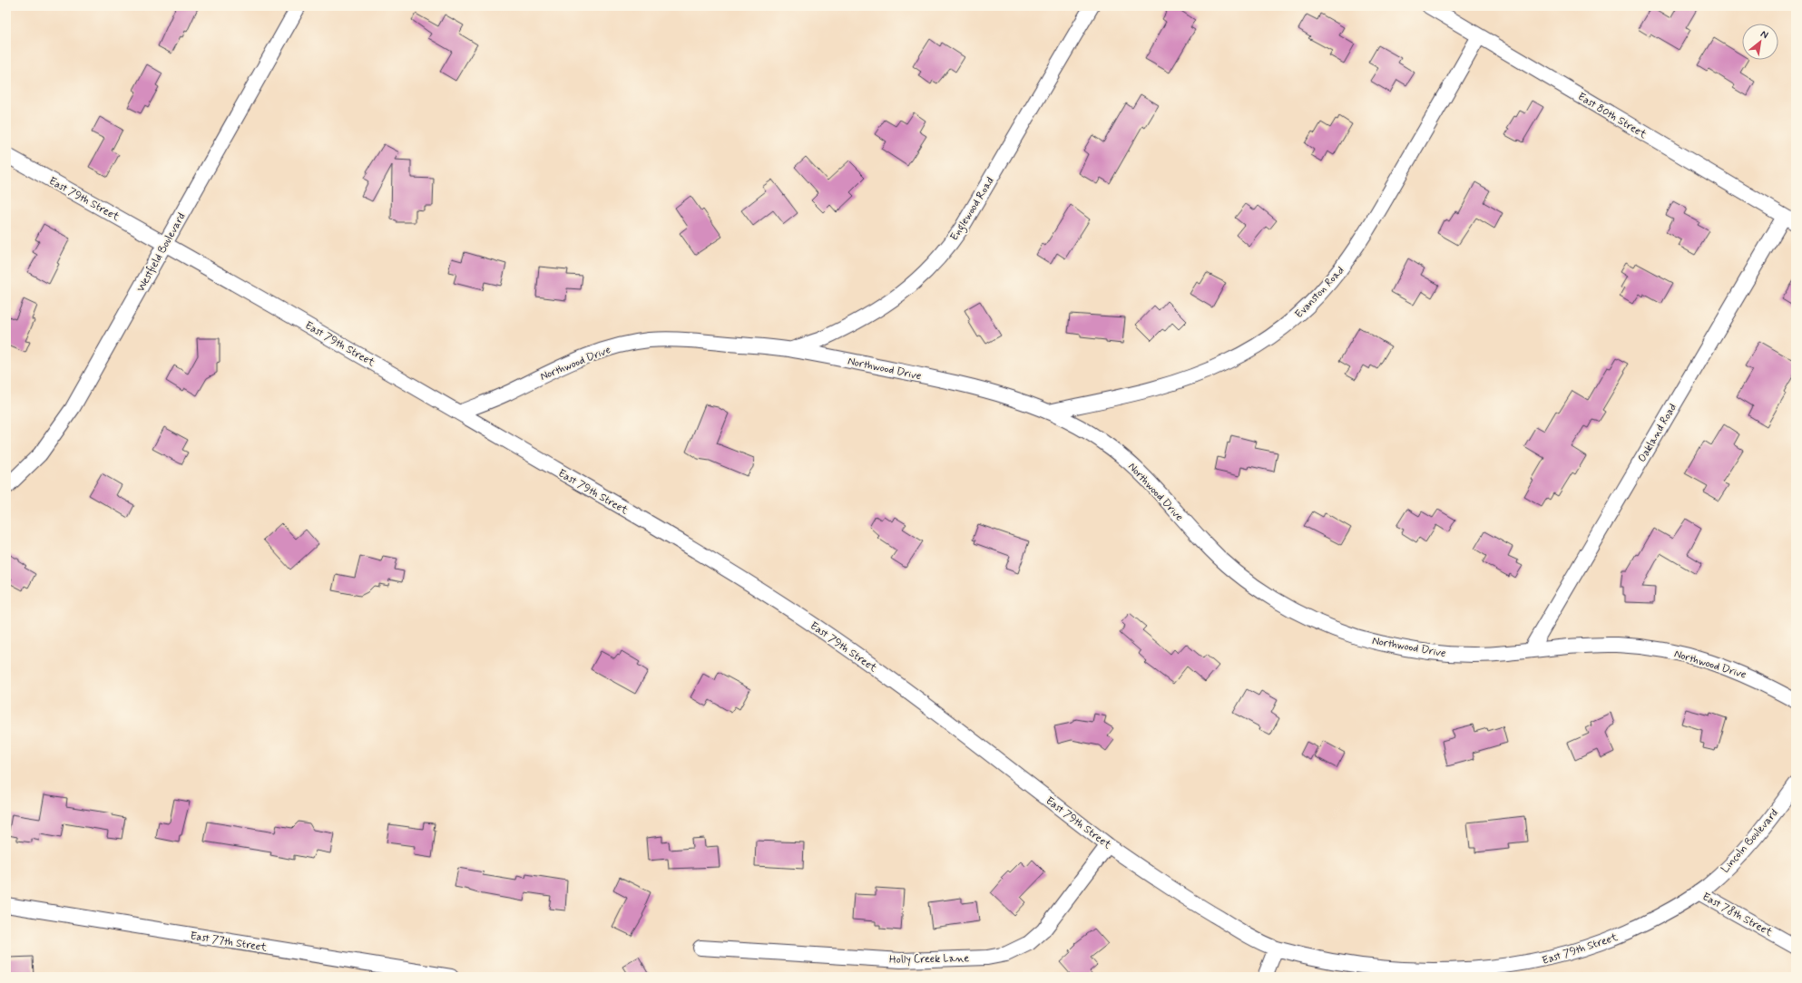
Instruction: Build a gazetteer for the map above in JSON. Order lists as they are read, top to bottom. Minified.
{"streets":{"street":["East 80th Street","East 79th Street","Englewood Road","Westfield Boulevard","Evanston Road","Northwood Drive","Oakland Road","Lincoln Boulevard","East 78th Street","East 77th Street","Holly Creek Lane"]},"crossings":[["East 80th Street","Evanston Road"],["East 80th Street","Oakland Road"],["East 79th Street","Westfield Boulevard"],["East 79th Street","Northwood Drive"],["East 79th Street","Lincoln Boulevard"],["East 79th Street","East 78th Street"],["East 79th Street","Holly Creek Lane"],["Englewood Road","Northwood Drive"],["Evanston Road","Northwood Drive"],["Northwood Drive","Oakland Road"],["Lincoln Boulevard","East 78th Street"]],"north":"top right"}
